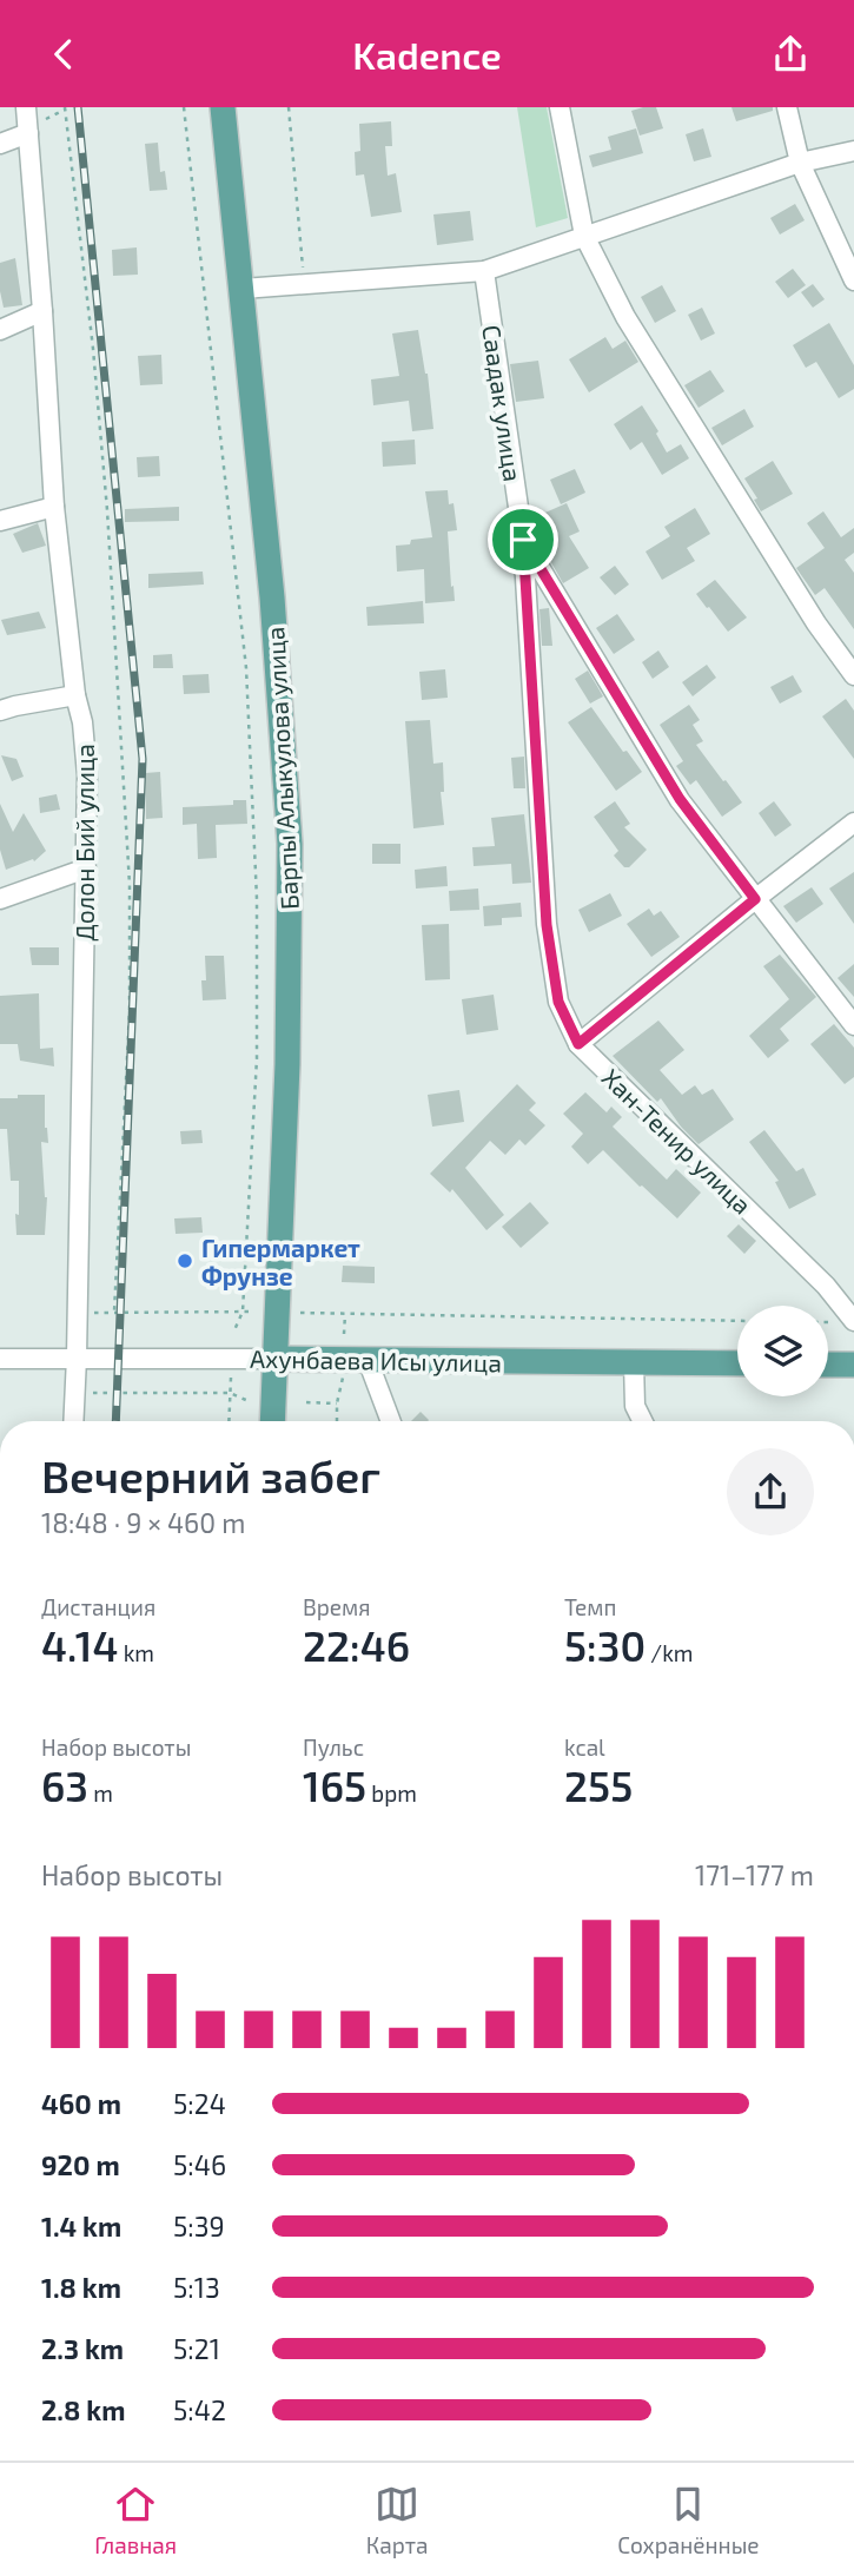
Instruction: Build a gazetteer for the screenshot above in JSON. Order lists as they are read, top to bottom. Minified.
{"streets":{"main road":["Барпы Алыкулова улица","Ахунбаева Исы улица"],"street":["Саадак улица","Долон Бий улица","Хан-Тенир улица"]},"crossings":[["Саадак улица","Хан-Тенир улица"],["Барпы Алыкулова улица","Ахунбаева Исы улица"],["Долон Бий улица","Ахунбаева Исы улица"]],"places":["Гипермаркет Фрунзе"],"page":{"header":"Kadence","heading":["Вечерний забег","18:48 · 9 × 460 m"],"stats":[["Дистанция","4.14 km"],["Время","22:46"],["Темп","5:30 /km"],["Набор высоты","63 m"],["Пульс","165 bpm"],["kcal","255"]],"chart":["Набор высоты","171–177 m"],"list":[{"name":"460 m","note":"5:24"},{"name":"920 m","note":"5:46"},{"name":"1.4 km","note":"5:39"},{"name":"1.8 km","note":"5:13"},{"name":"2.3 km","note":"5:21"},{"name":"2.8 km","note":"5:42"}],"tabs":["Главная","Карта","Сохранённые"]}}
